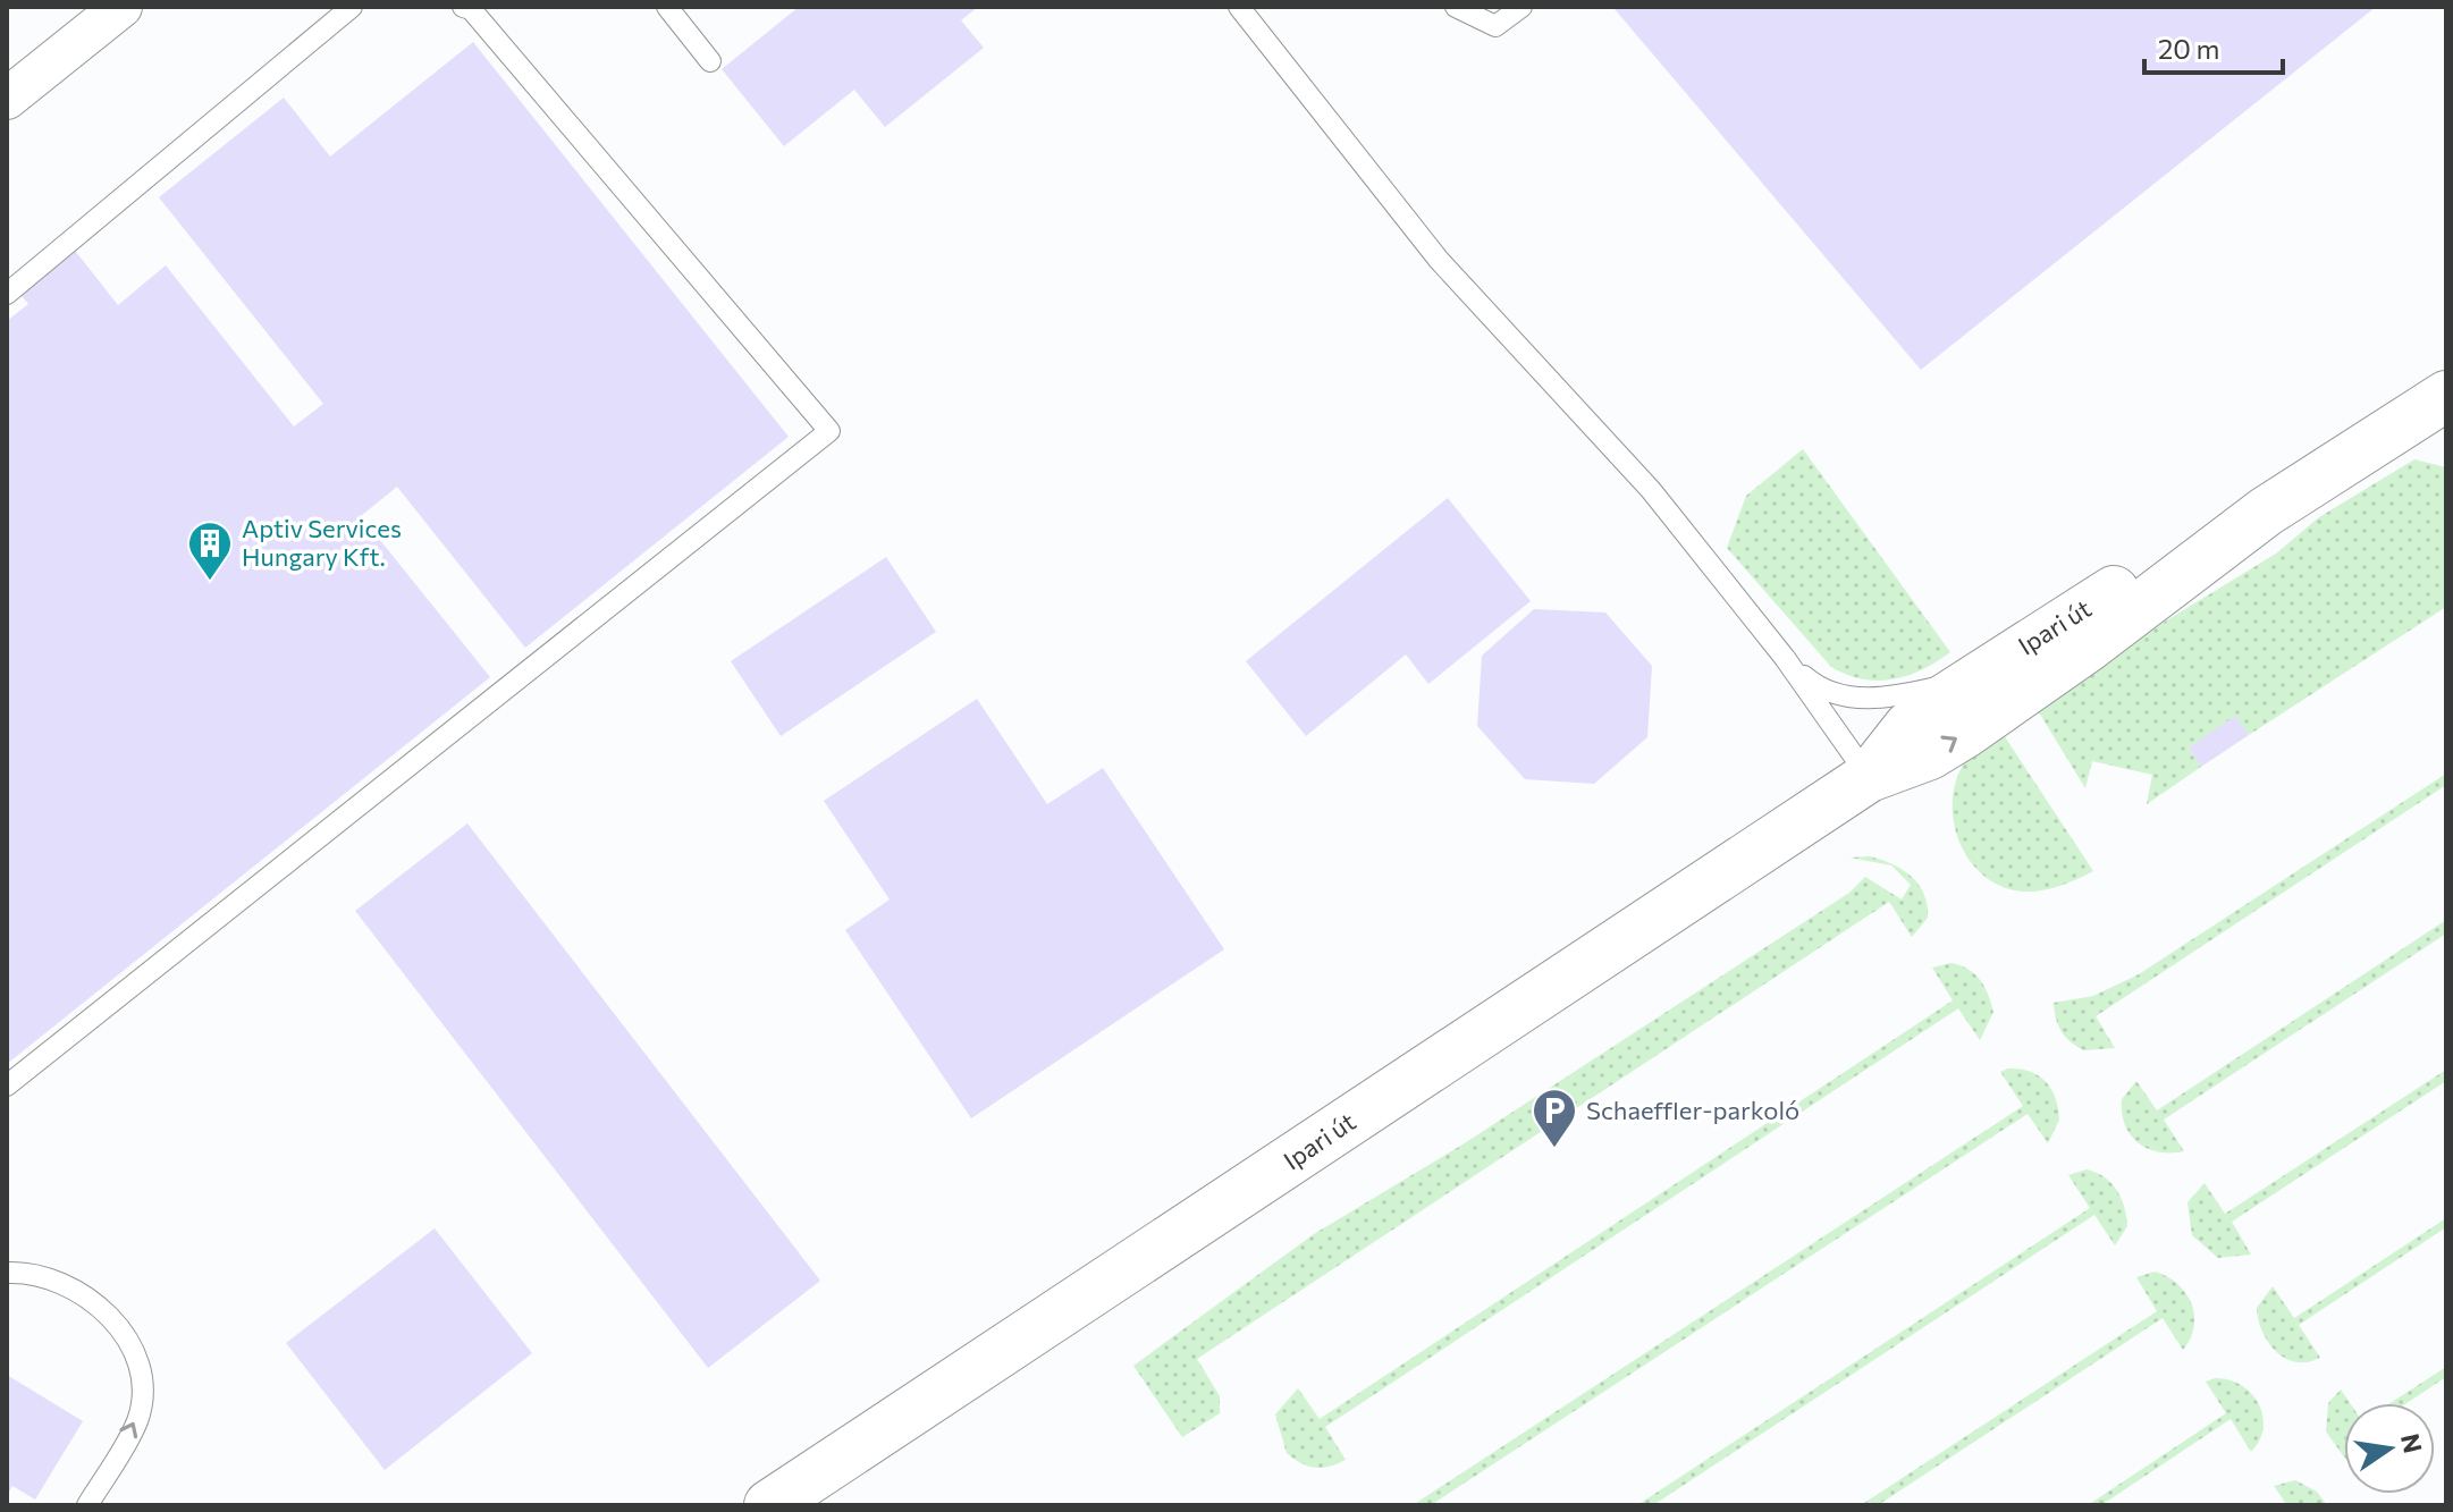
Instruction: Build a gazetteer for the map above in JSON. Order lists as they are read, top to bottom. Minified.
{"streets":{"street":["Ipari út"]},"places":{"building":["Aptiv Services Hungary Kft."],"parking":["Schaeffler-parkoló"]},"scale_bar":"20 m","north":"right"}
